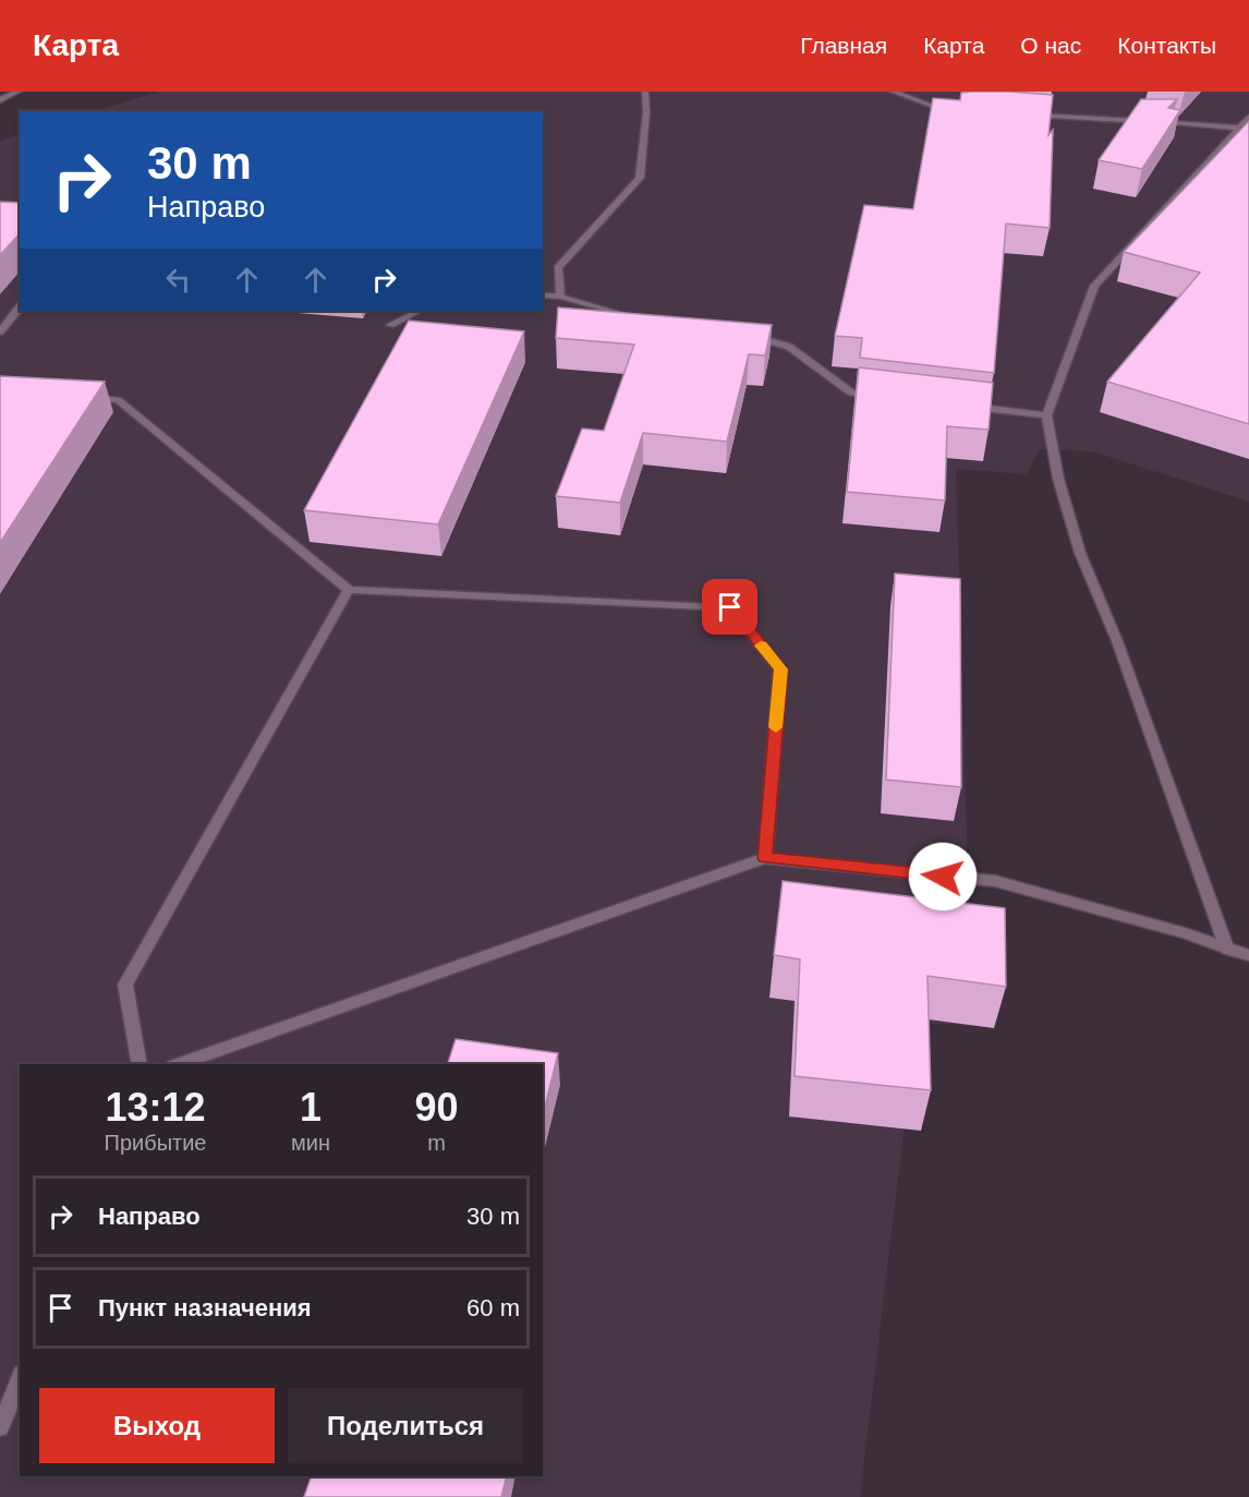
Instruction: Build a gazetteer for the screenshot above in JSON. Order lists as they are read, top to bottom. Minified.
{"page":{"header":"Карта","nav":["Главная","Карта","О нас","Контакты"],"turn":["30 m","Направо"],"eta":["13:12","Прибытие","1","мин","90","m"],"list":[{"name":"Направо","value":"30 m"},{"name":"Пункт назначения","value":"60 m"}],"buttons":["Выход","Поделиться"]}}
